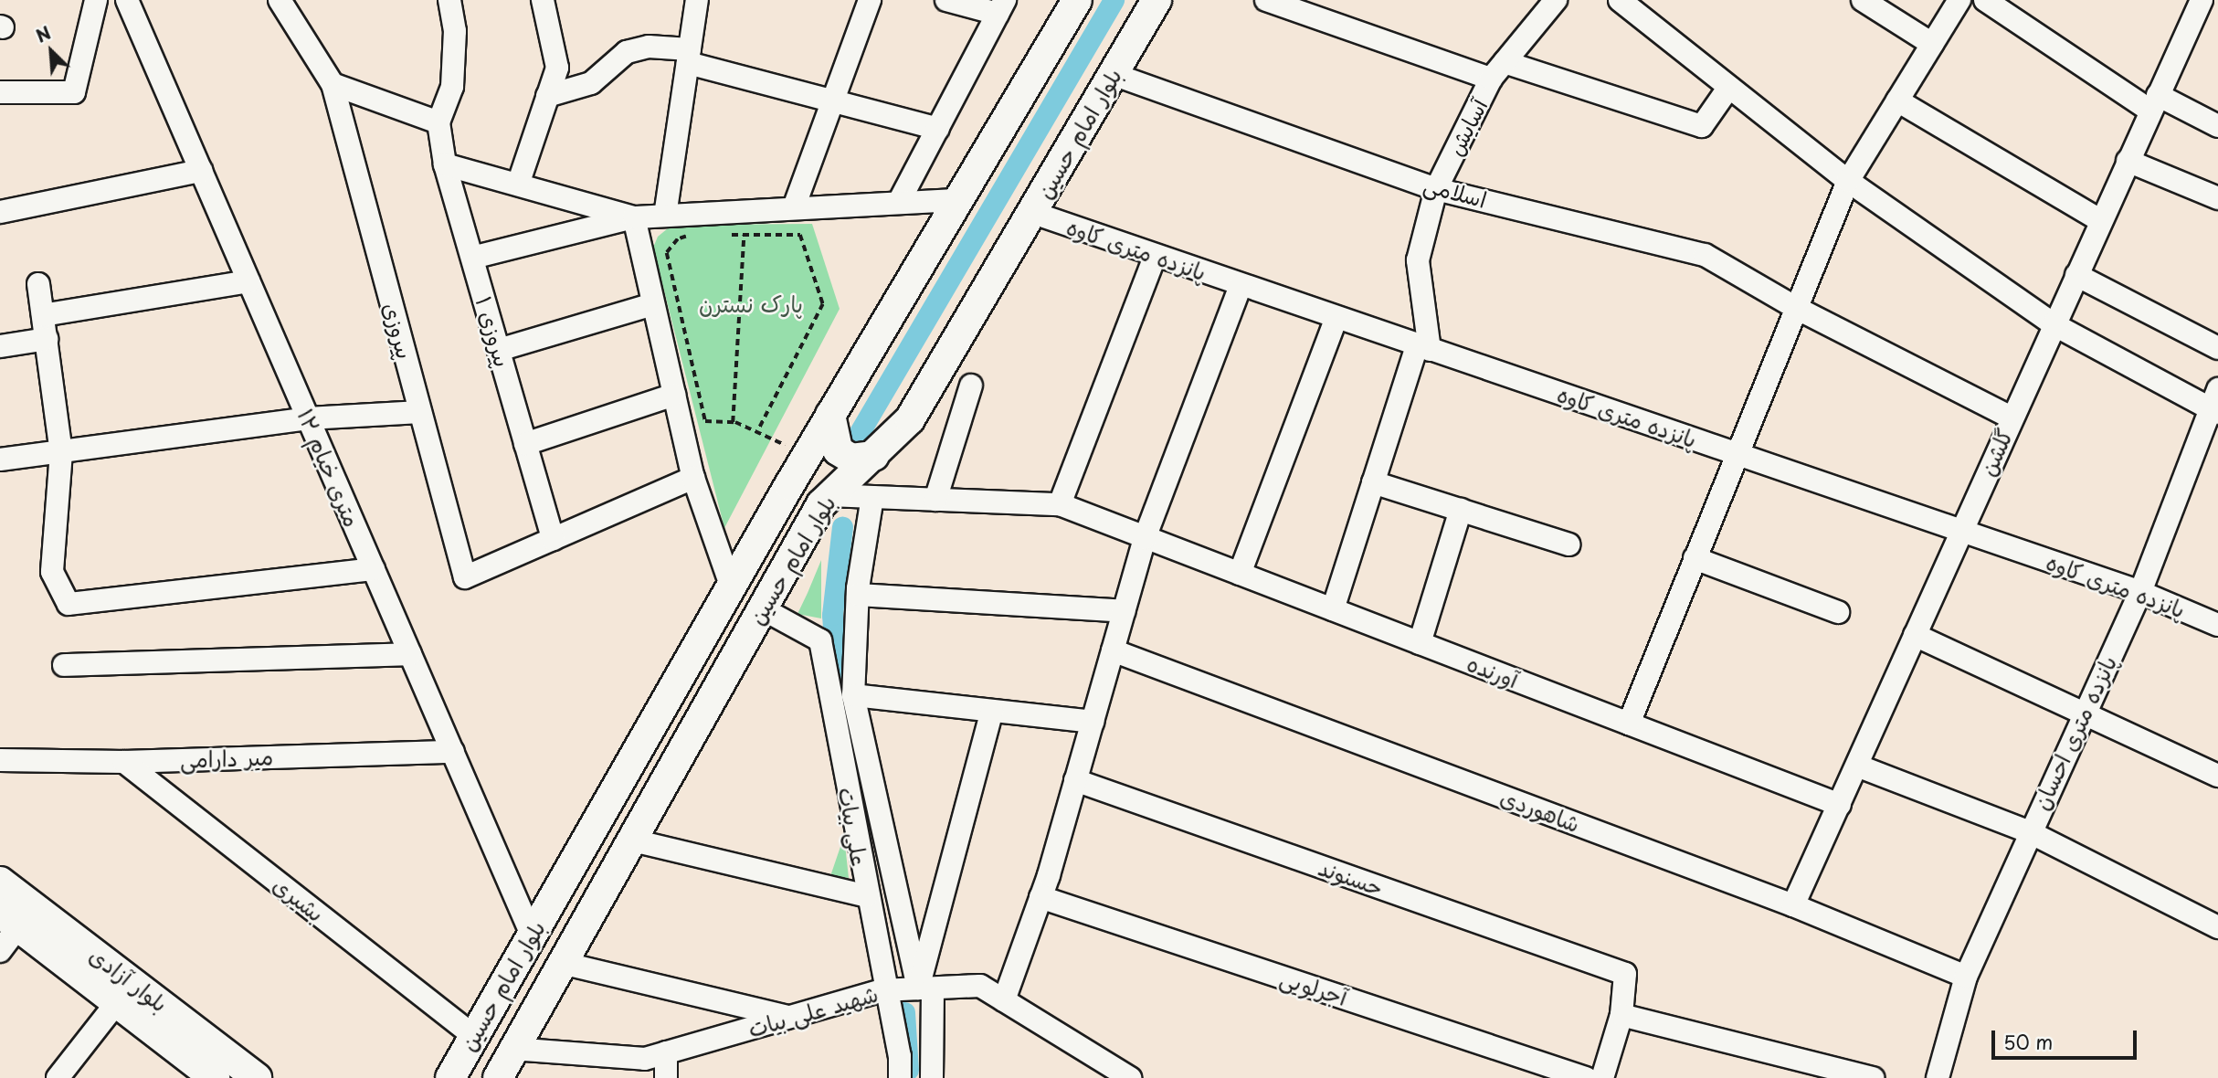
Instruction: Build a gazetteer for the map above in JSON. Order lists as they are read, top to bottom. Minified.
{"streets":{"main road":["بلوار امام حسین","بلوار آزادی"],"street":["آسایش","اسلامی","پانزده متری کاوه","پیروزی","پیروزی ۱","گلشن","۱۲ متری خیام","آورنده","پانزده متری احسان","میر دارامی","شاهوردی","علی بیات","حسنوند","بشیری","آجرلویی","شهید علی بیات"]},"crossings":[["آسایش","اسلامی"],["آسایش","پانزده متری کاوه"],["بلوار امام حسین","اسلامی"],["بلوار امام حسین","پانزده متری کاوه"],["بلوار امام حسین","۱۲ متری خیام"],["بلوار امام حسین","آورنده"],["بلوار امام حسین","علی بیات"],["بلوار امام حسین","بشیری"],["بلوار امام حسین","شهید علی بیات"],["اسلامی","گلشن"],["پانزده متری کاوه","گلشن"],["پانزده متری کاوه","پانزده متری احسان"],["پیروزی","پیروزی ۱"],["گلشن","آورنده"],["گلشن","شاهوردی"],["۱۲ متری خیام","میر دارامی"],["آورنده","علی بیات"],["پانزده متری احسان","شاهوردی"],["میر دارامی","بشیری"],["علی بیات","شهید علی بیات"]],"parks":["پارک نسترن"],"scale_bar":"50 m","north":"top left"}
